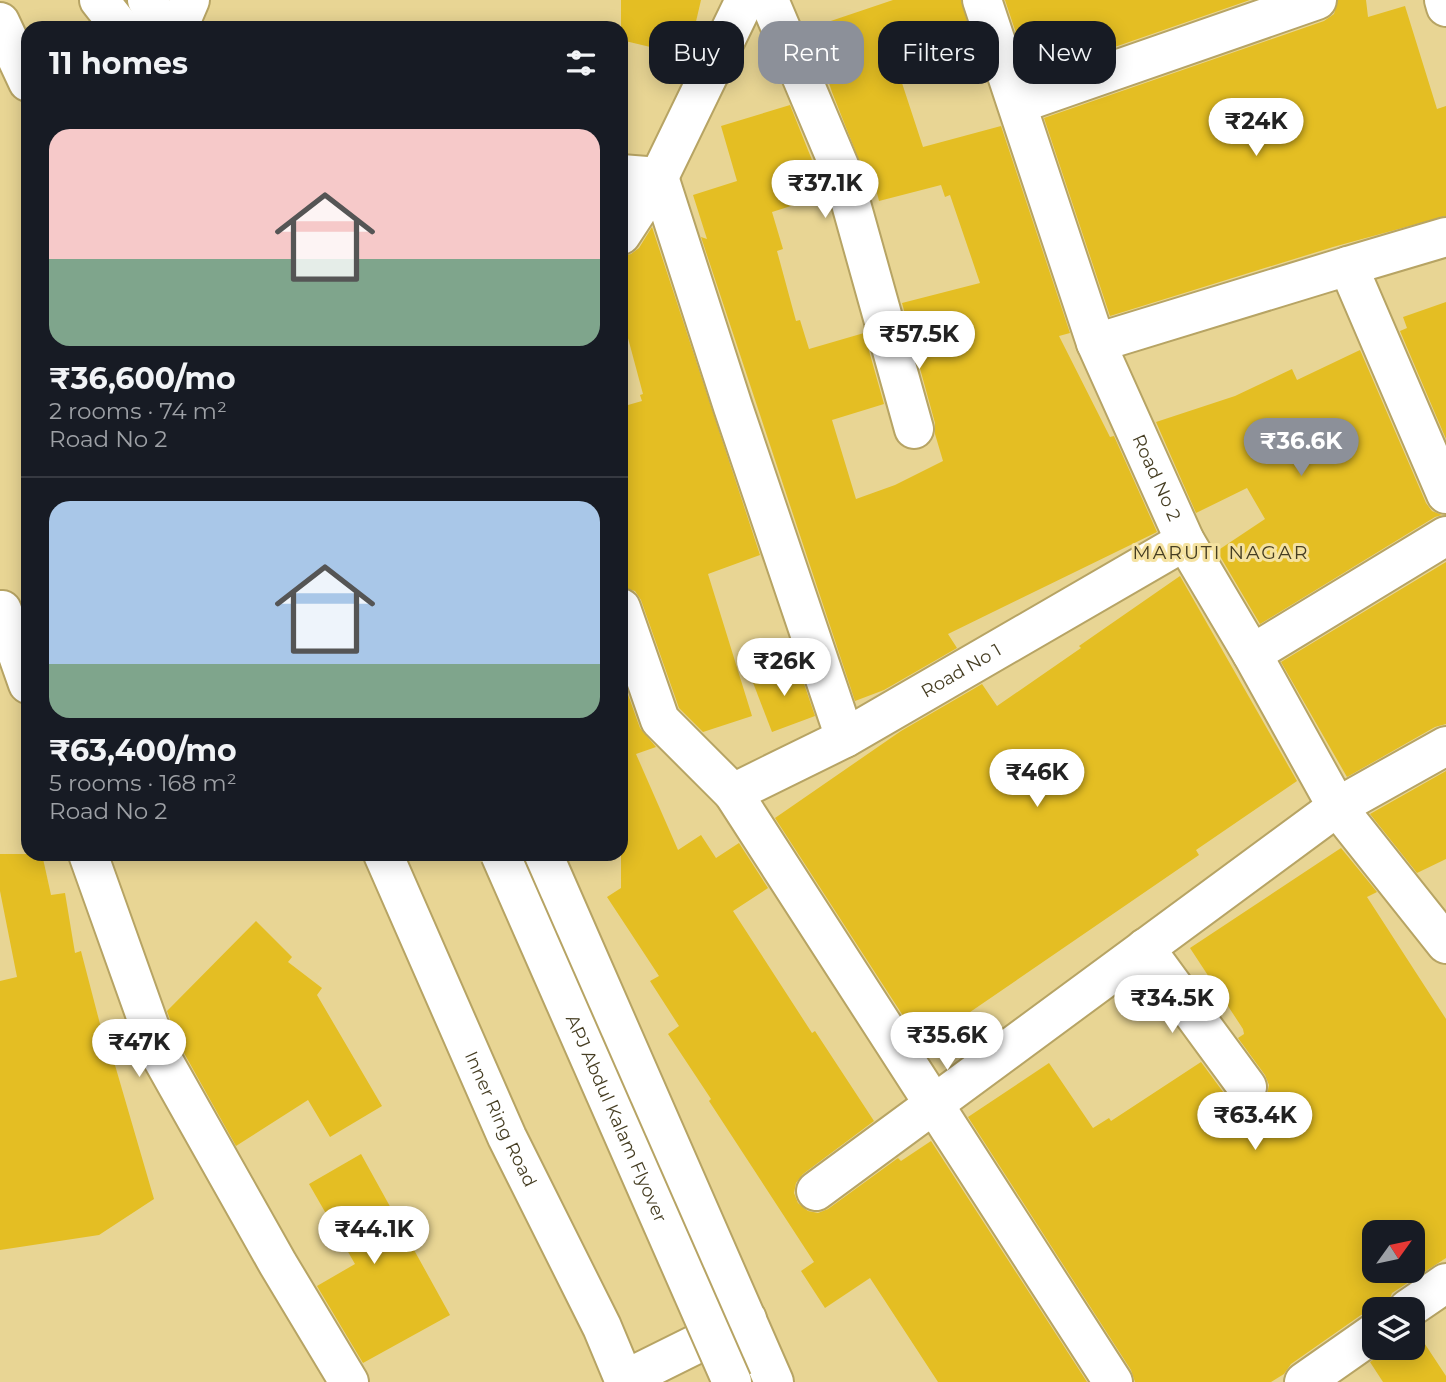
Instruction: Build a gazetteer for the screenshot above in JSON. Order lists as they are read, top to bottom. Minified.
{"streets":{"main road":["Road No 2","Road No 1","APJ Abdul Kalam Flyover","Inner Ring Road"]},"crossings":[["Road No 2","Road No 1"]],"districts":["MARUTI NAGAR"],"north":"top right","page":{"chip":["Buy","Rent","Filters","New"],"heading":"11 homes","price":["₹24K","₹37.1K","₹57.5K","₹36.6K","₹26K","₹46K","₹34.5K","₹35.6K","₹47K","₹63.4K","₹44.1K"],"list":[{"name":"₹36,600/mo","note":"2 rooms · 74 m² · Road No 2"},{"name":"₹63,400/mo","note":"5 rooms · 168 m² · Road No 2"}]}}
